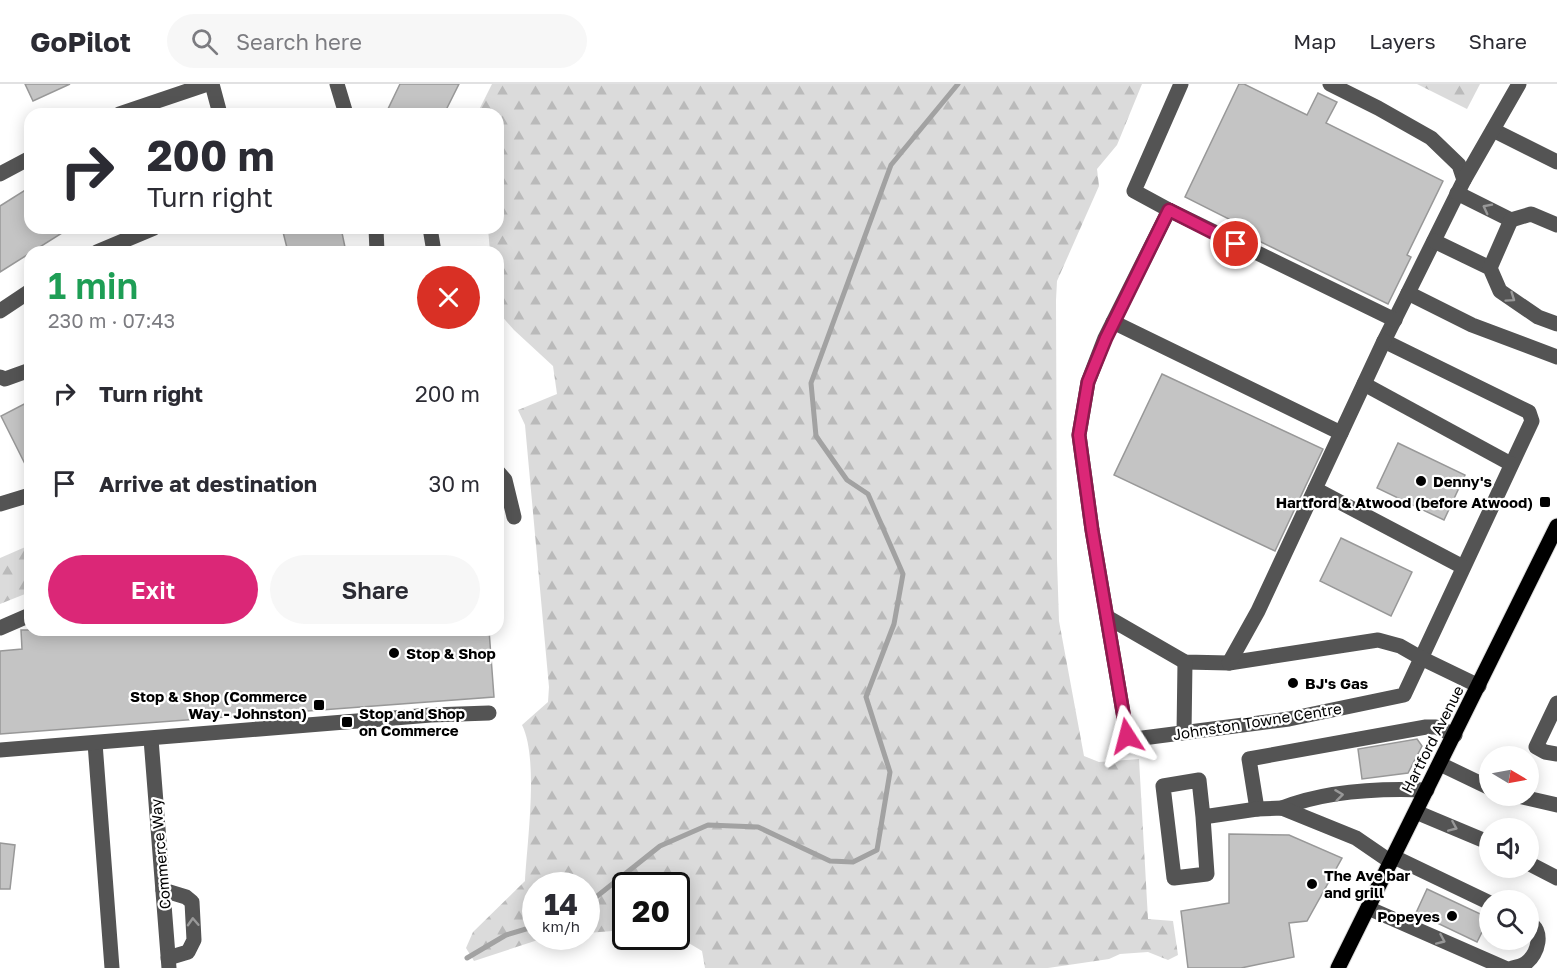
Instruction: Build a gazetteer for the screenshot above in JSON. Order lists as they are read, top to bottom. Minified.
{"streets":{"main road":["Hartford Avenue"],"lane":["Johnston Towne Centre","Commerce Way"]},"places":{"other":["Denny's","Stop & Shop","BJ's Gas","The Ave bar and grill","Popeyes"],"transit":["Hartford & Atwood (before Atwood)","Stop & Shop (Commerce Way - Johnston)","Stop and Shop on Commerce"]},"north":"right","page":{"header":"GoPilot","search":"Search here","nav":["Map","Layers","Share"],"turn":["200 m","Turn right"],"heading":["1 min","230 m · 07:43"],"list":[{"name":"Turn right","value":"200 m"},{"name":"Arrive at destination","value":"30 m"}],"buttons":["Exit","Share"],"speed":"14 km/h","limit":"20"}}
